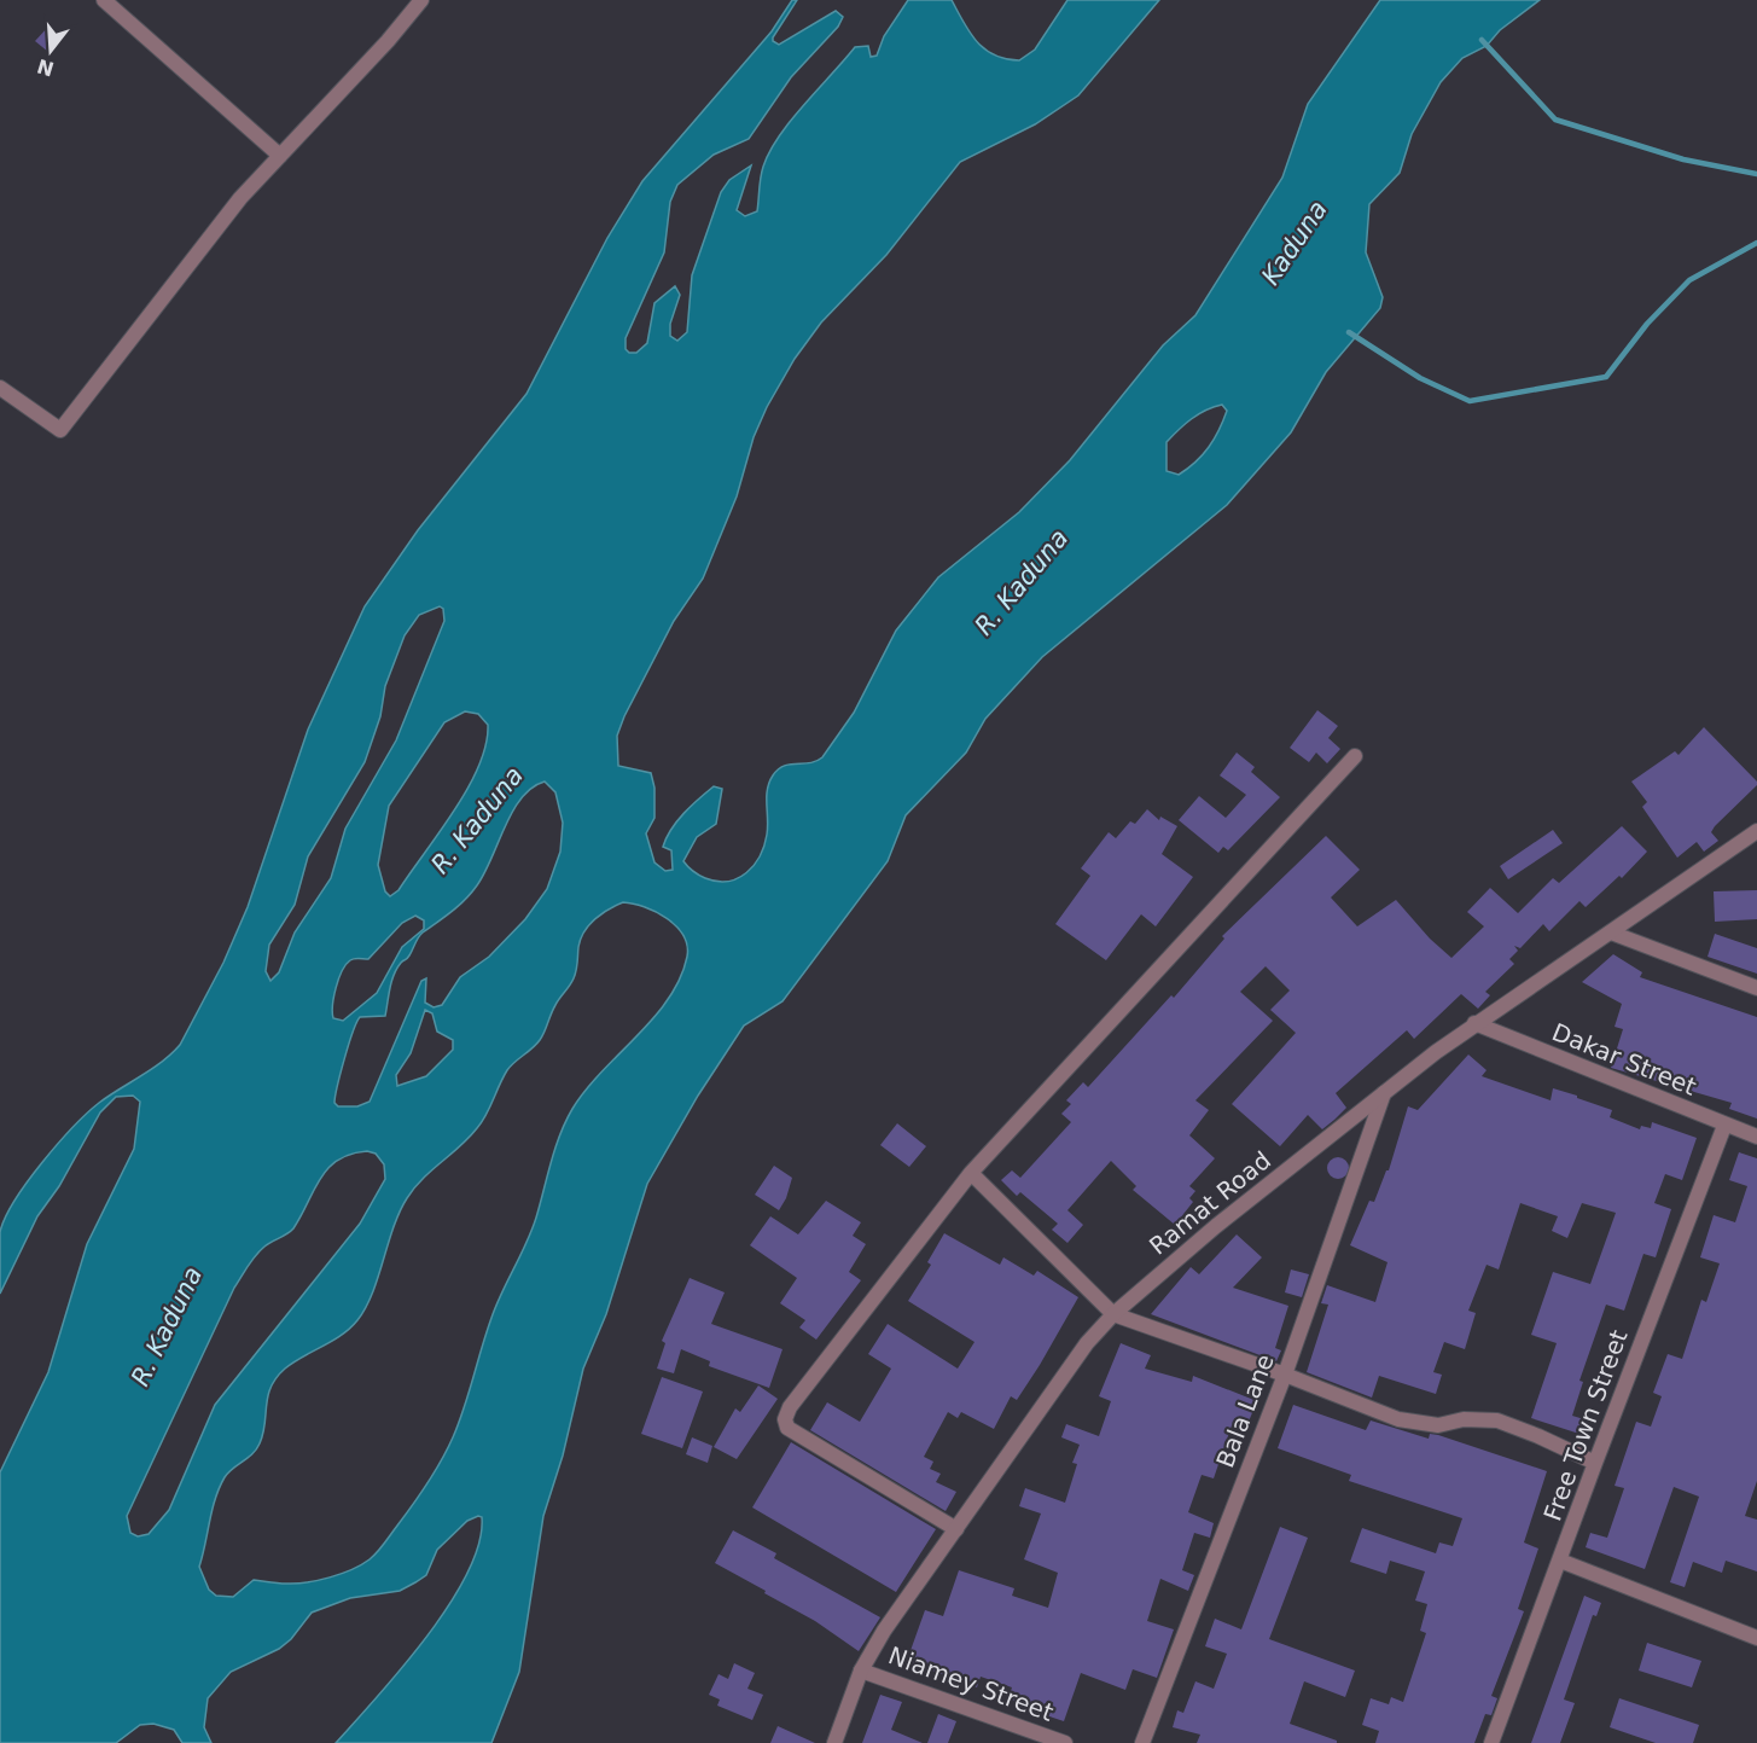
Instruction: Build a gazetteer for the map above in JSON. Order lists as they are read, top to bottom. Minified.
{"streets":{"street":["Dakar Street","Ramat Road","Bala Lane","Free Town Street","Niamey Street"]},"crossings":[["Dakar Street","Ramat Road"],["Dakar Street","Free Town Street"],["Ramat Road","Bala Lane"],["Ramat Road","Niamey Street"]],"water":["Kaduna","R. Kaduna"],"north":"bottom"}
